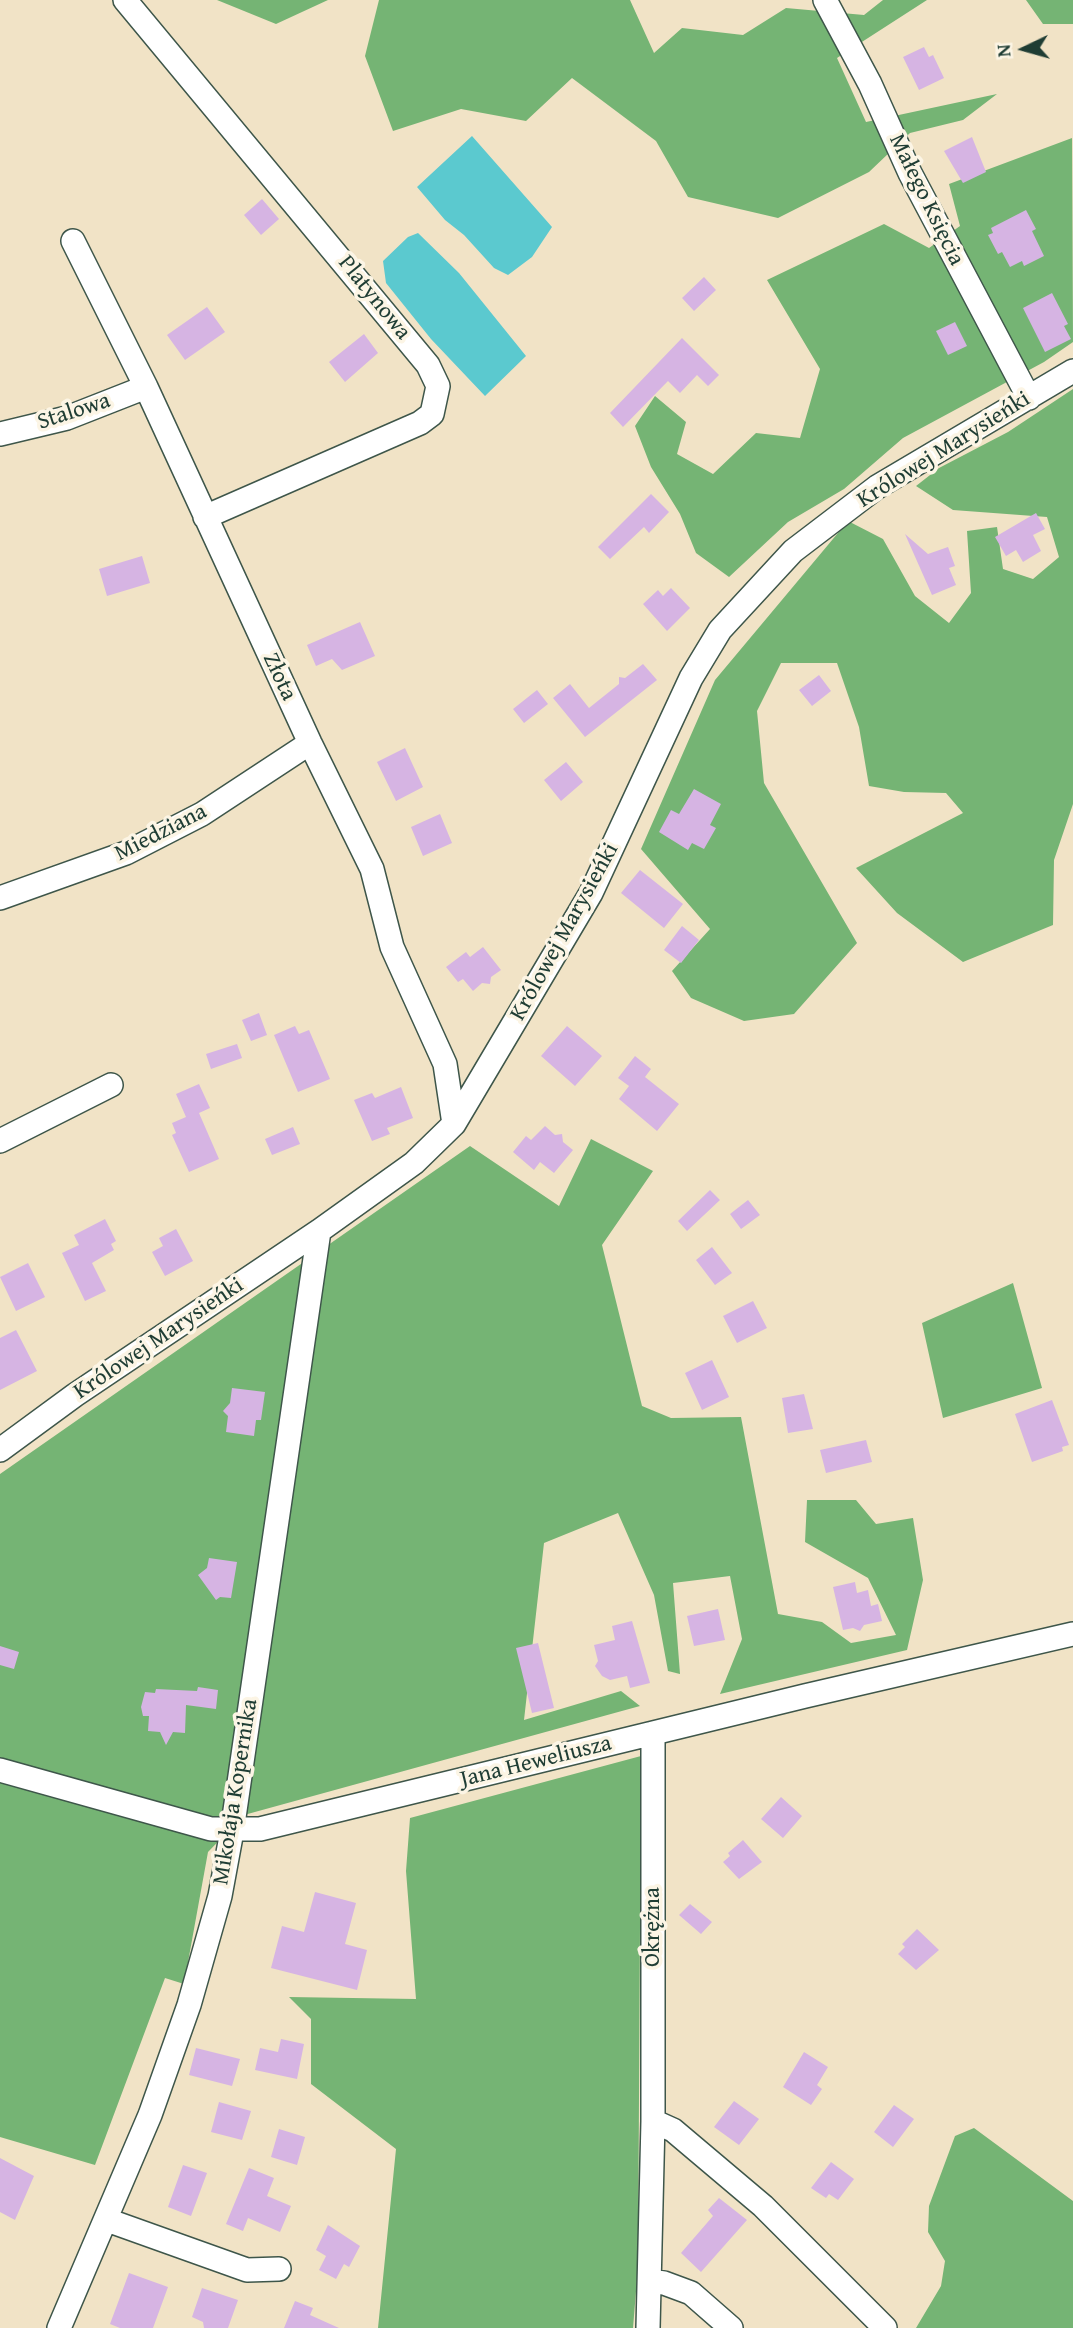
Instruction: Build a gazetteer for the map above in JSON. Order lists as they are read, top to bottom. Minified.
{"streets":{"street":["Małego Księcia","Platynowa","Stalowa","Królowej Marysieńki","Złota","Miedziana","Jana Heweliusza","Mikołaja Kopernika","Okrężna"]},"crossings":[["Małego Księcia","Królowej Marysieńki"],["Platynowa","Złota"],["Stalowa","Złota"],["Królowej Marysieńki","Złota"],["Królowej Marysieńki","Mikołaja Kopernika"],["Złota","Miedziana"],["Jana Heweliusza","Mikołaja Kopernika"],["Jana Heweliusza","Okrężna"]],"north":"left"}
